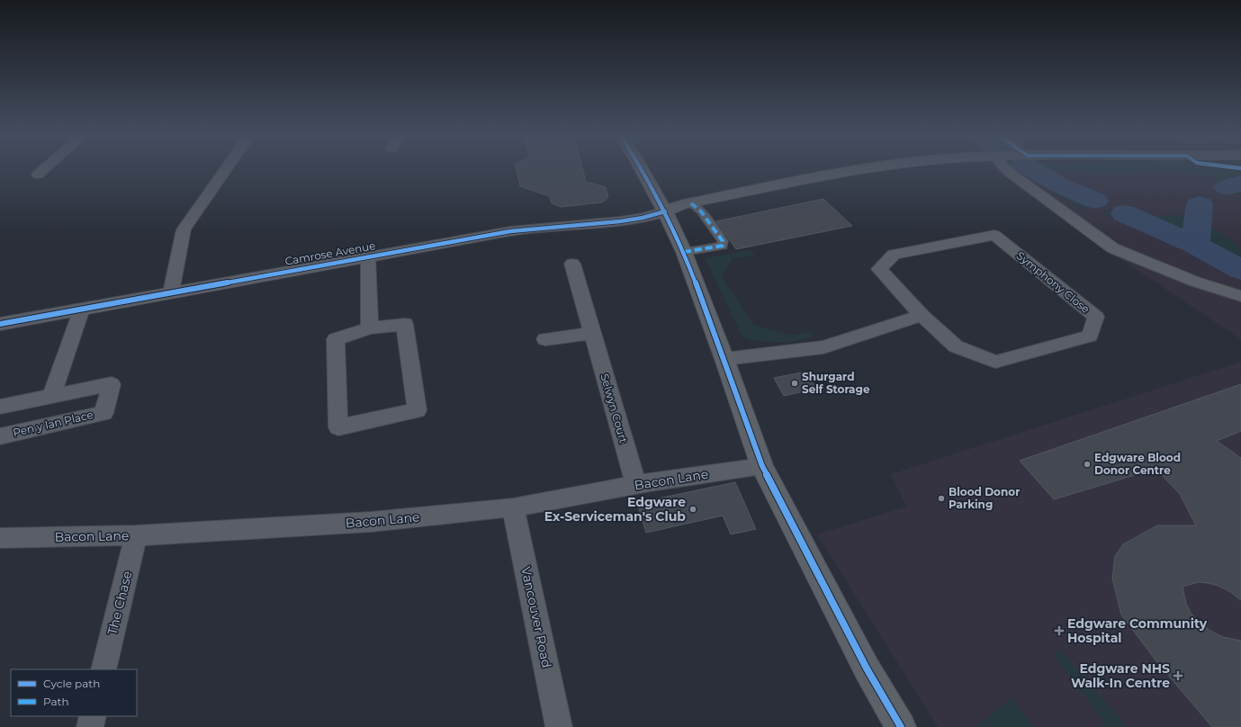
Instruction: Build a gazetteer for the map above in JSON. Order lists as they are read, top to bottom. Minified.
{"streets":{"street":["Camrose Avenue","Symphony Close","Selwyn Court","Pen y lan Place","Bacon Lane","The Chase","Vancouver Road"]},"crossings":[["Selwyn Court","Bacon Lane"],["Bacon Lane","The Chase"],["Bacon Lane","Vancouver Road"]],"places":{"other":["Shurgard Self Storage","Edgware Blood Donor Centre","Blood Donor Parking","Edgware Ex-Serviceman's Club"],"health":["Edgware Community Hospital","Edgware NHS Walk-In Centre"]},"legend":["Cycle path","Path"]}
